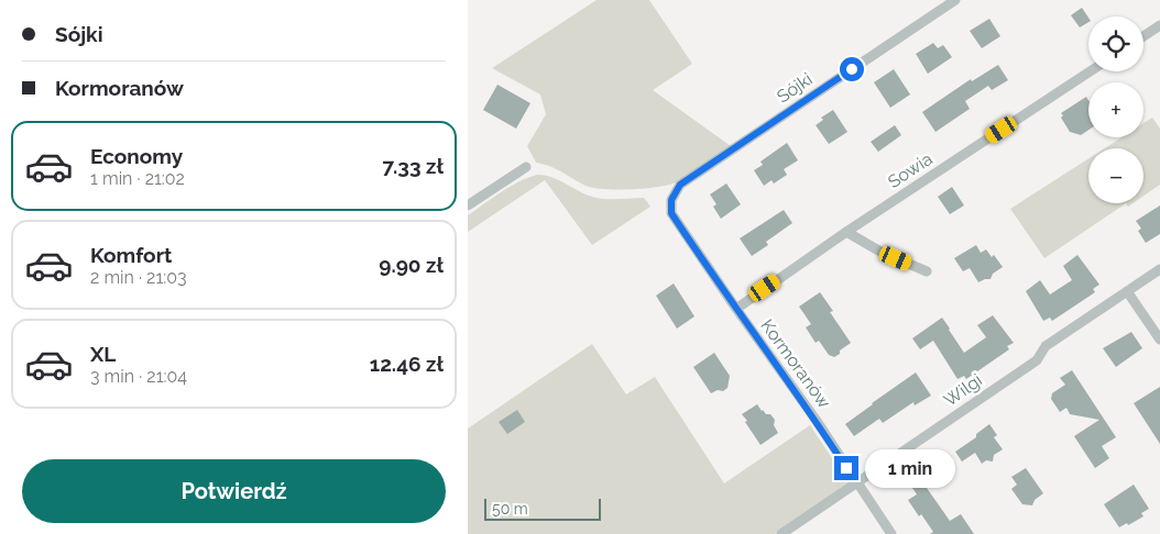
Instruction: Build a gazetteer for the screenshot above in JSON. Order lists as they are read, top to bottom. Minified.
{"streets":{"street":["Sójki","Sowia","Kormoranów","Wilgi"]},"crossings":[["Sójki","Kormoranów"],["Sowia","Kormoranów"],["Kormoranów","Wilgi"]],"scale_bar":"50 m","page":{"banner":["Sójki","Kormoranów"],"map_buttons":["+","−"],"list":[{"name":"Economy","note":"1 min · 21:02","value":"7.33 zł"},{"name":"Komfort","note":"2 min · 21:03","value":"9.90 zł"},{"name":"XL","note":"3 min · 21:04","value":"12.46 zł"}],"buttons":"Potwierdź","bubble":"1 min","scale":"50 m"}}
